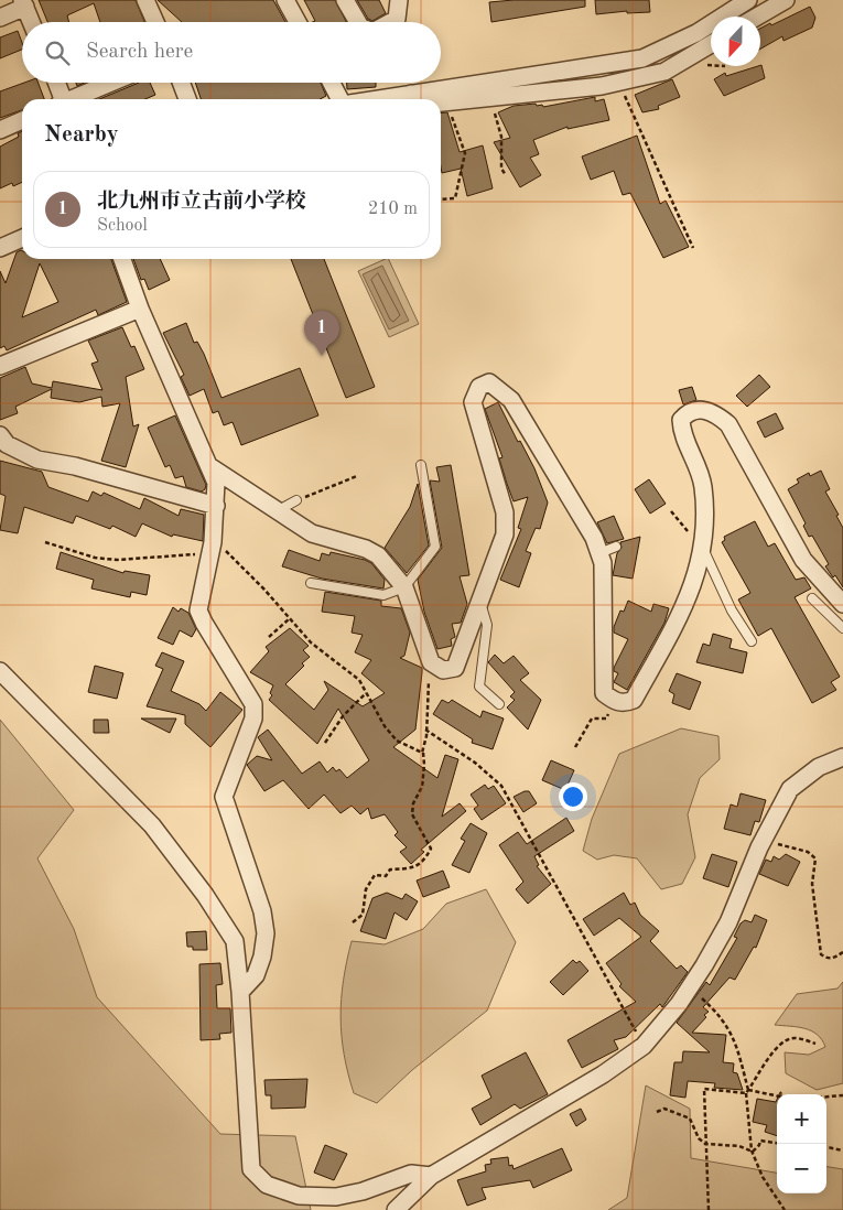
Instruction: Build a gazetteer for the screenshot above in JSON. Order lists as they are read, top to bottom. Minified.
{"north":"bottom","page":{"search":"Search here","heading":"Nearby","list":[{"mark":"1","name":"北九州市立古前小学校","note":"School","value":"210 m"}],"pins":"1","map_buttons":["+","−"]}}
